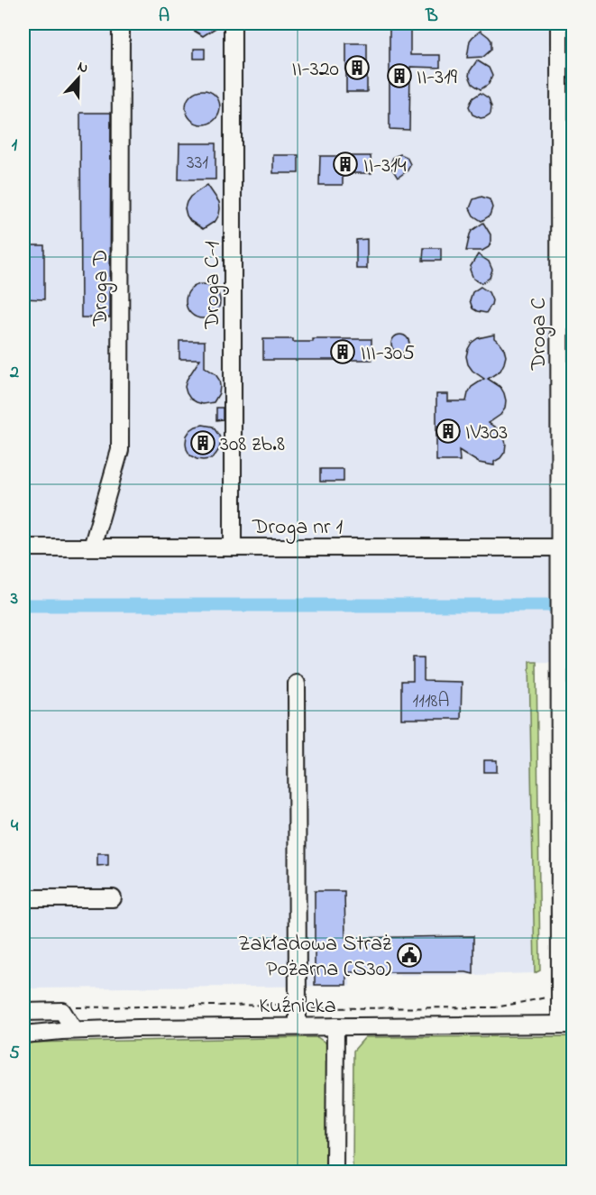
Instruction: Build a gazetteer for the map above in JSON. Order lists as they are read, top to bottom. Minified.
{"streets":{"street":["Droga C-1","Droga D","Droga C","Droga nr 1","Kuźnicka"]},"crossings":[["Droga C-1","Droga nr 1"],["Droga D","Droga nr 1"],["Droga C","Droga nr 1"],["Droga C","Kuźnicka"]],"places":{"building":["II-320","II-319","II-314","III-305","IV303","308 zb.8"],"public building":["Zakładowa Straż Pożarna (S30)"]},"house_numbers":["331","1118A"],"north":"top","grid":{"columns":["A","B"],"rows":["1","2","3","4","5"]}}
